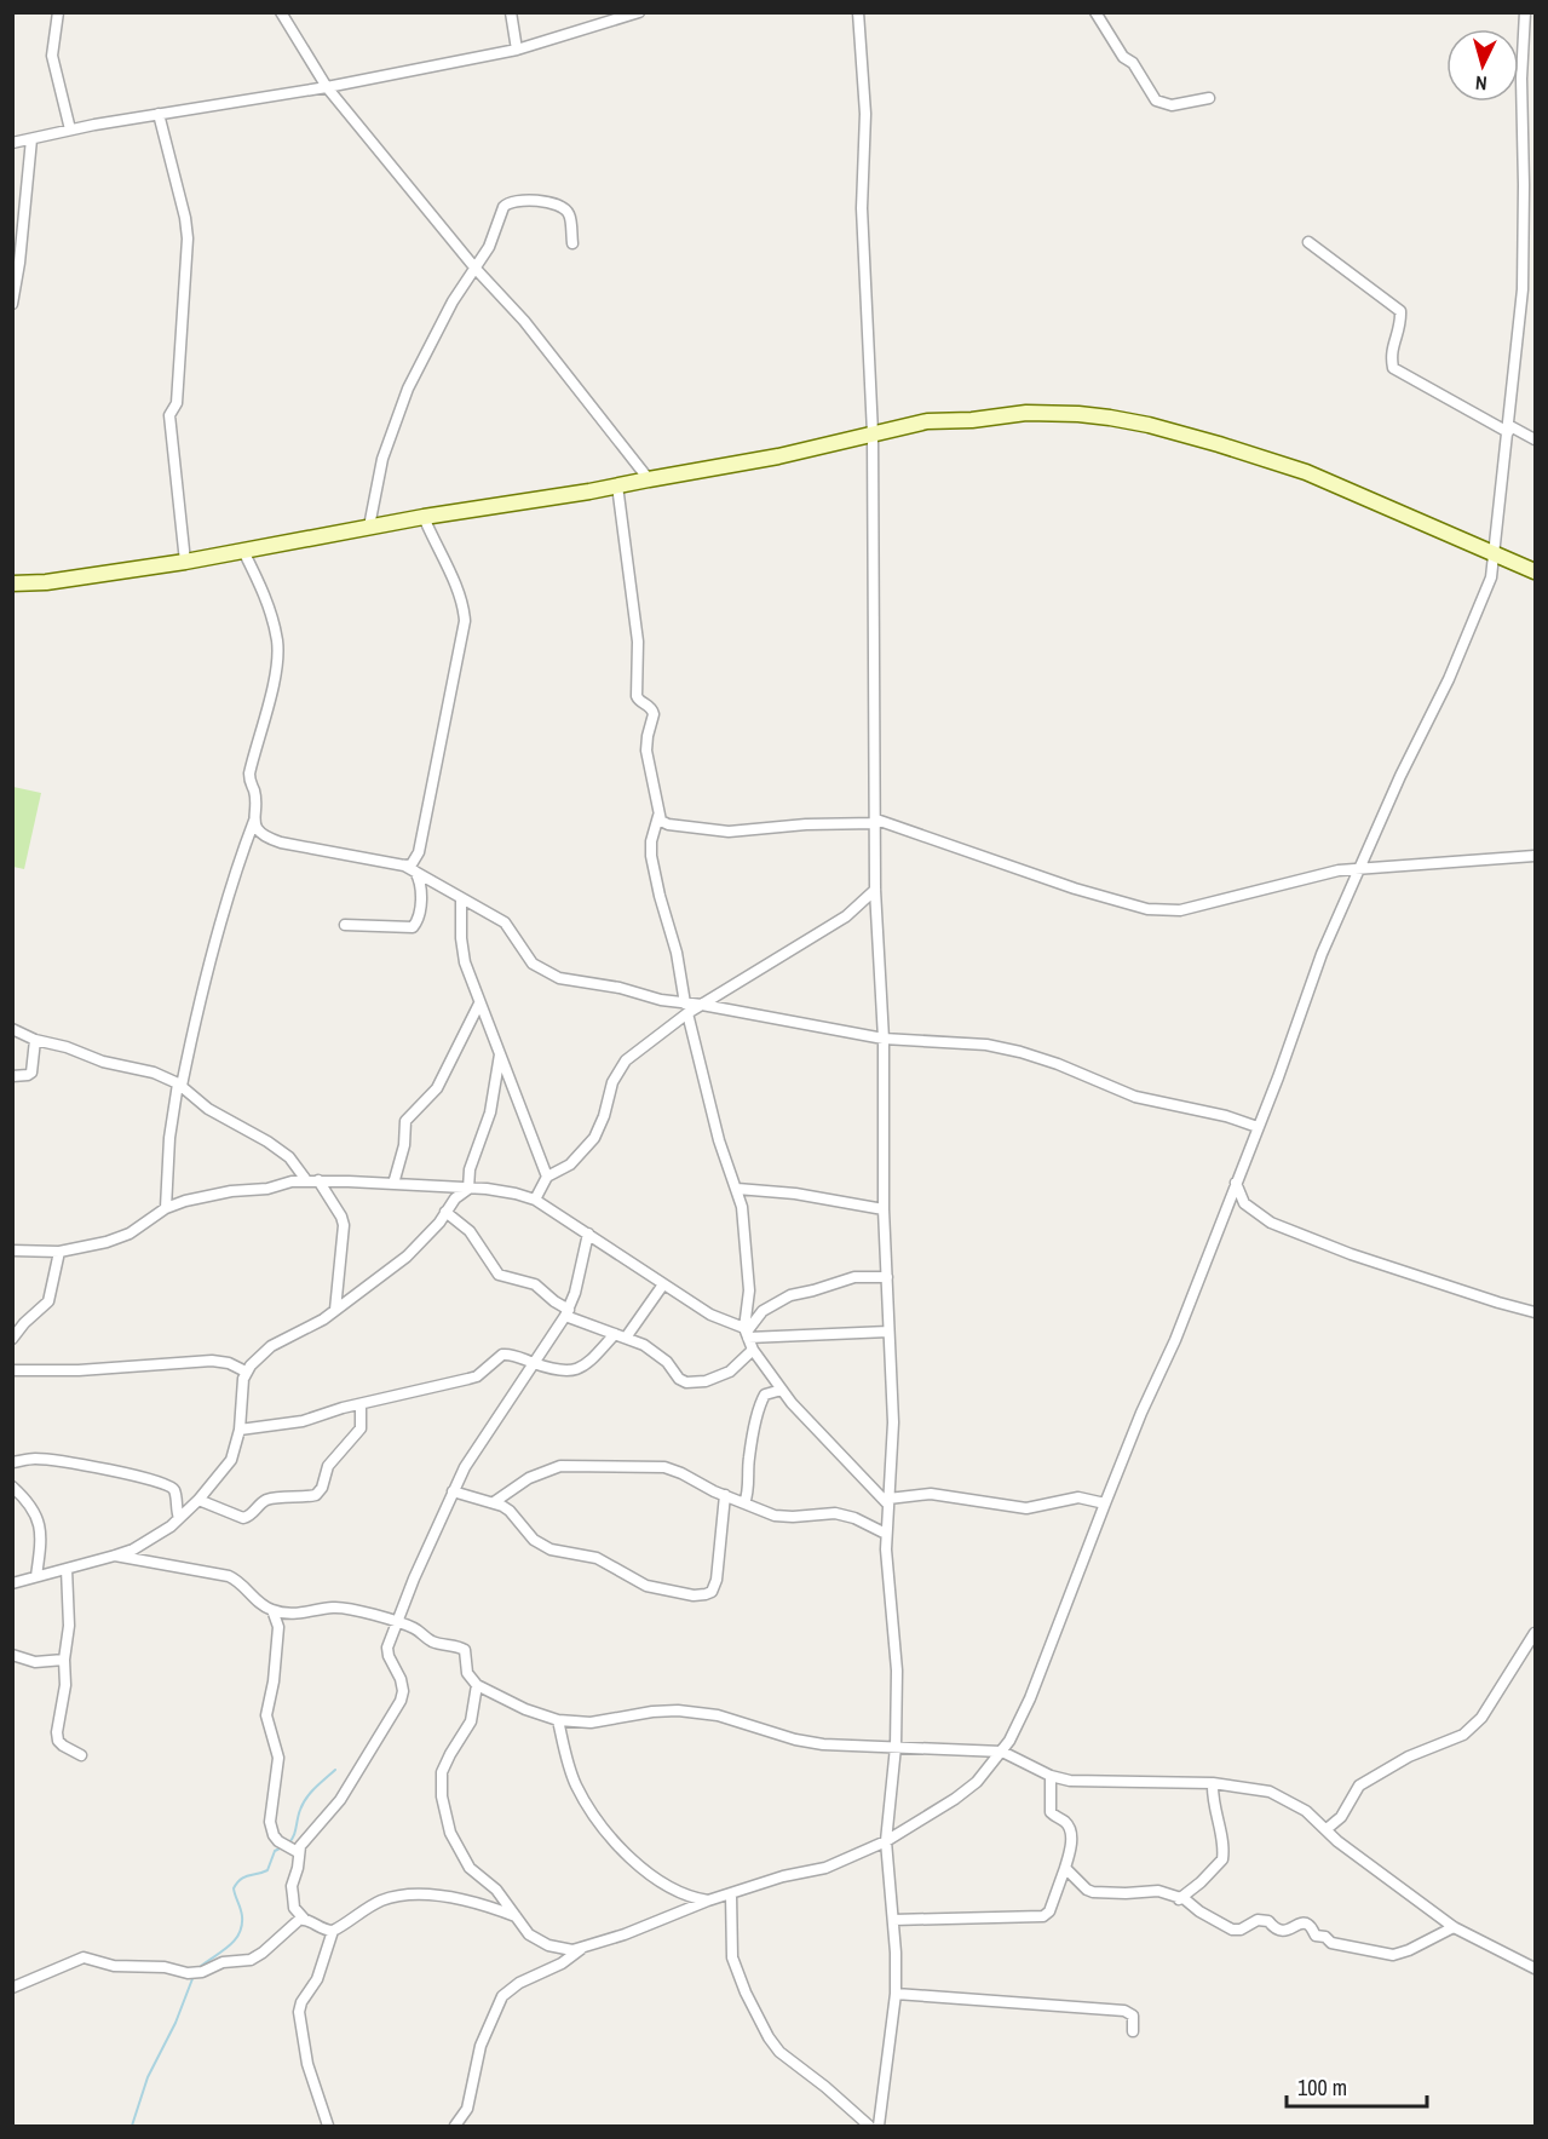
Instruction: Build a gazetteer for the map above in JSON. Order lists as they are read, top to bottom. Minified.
{"scale_bar":"100 m","north":"bottom"}
